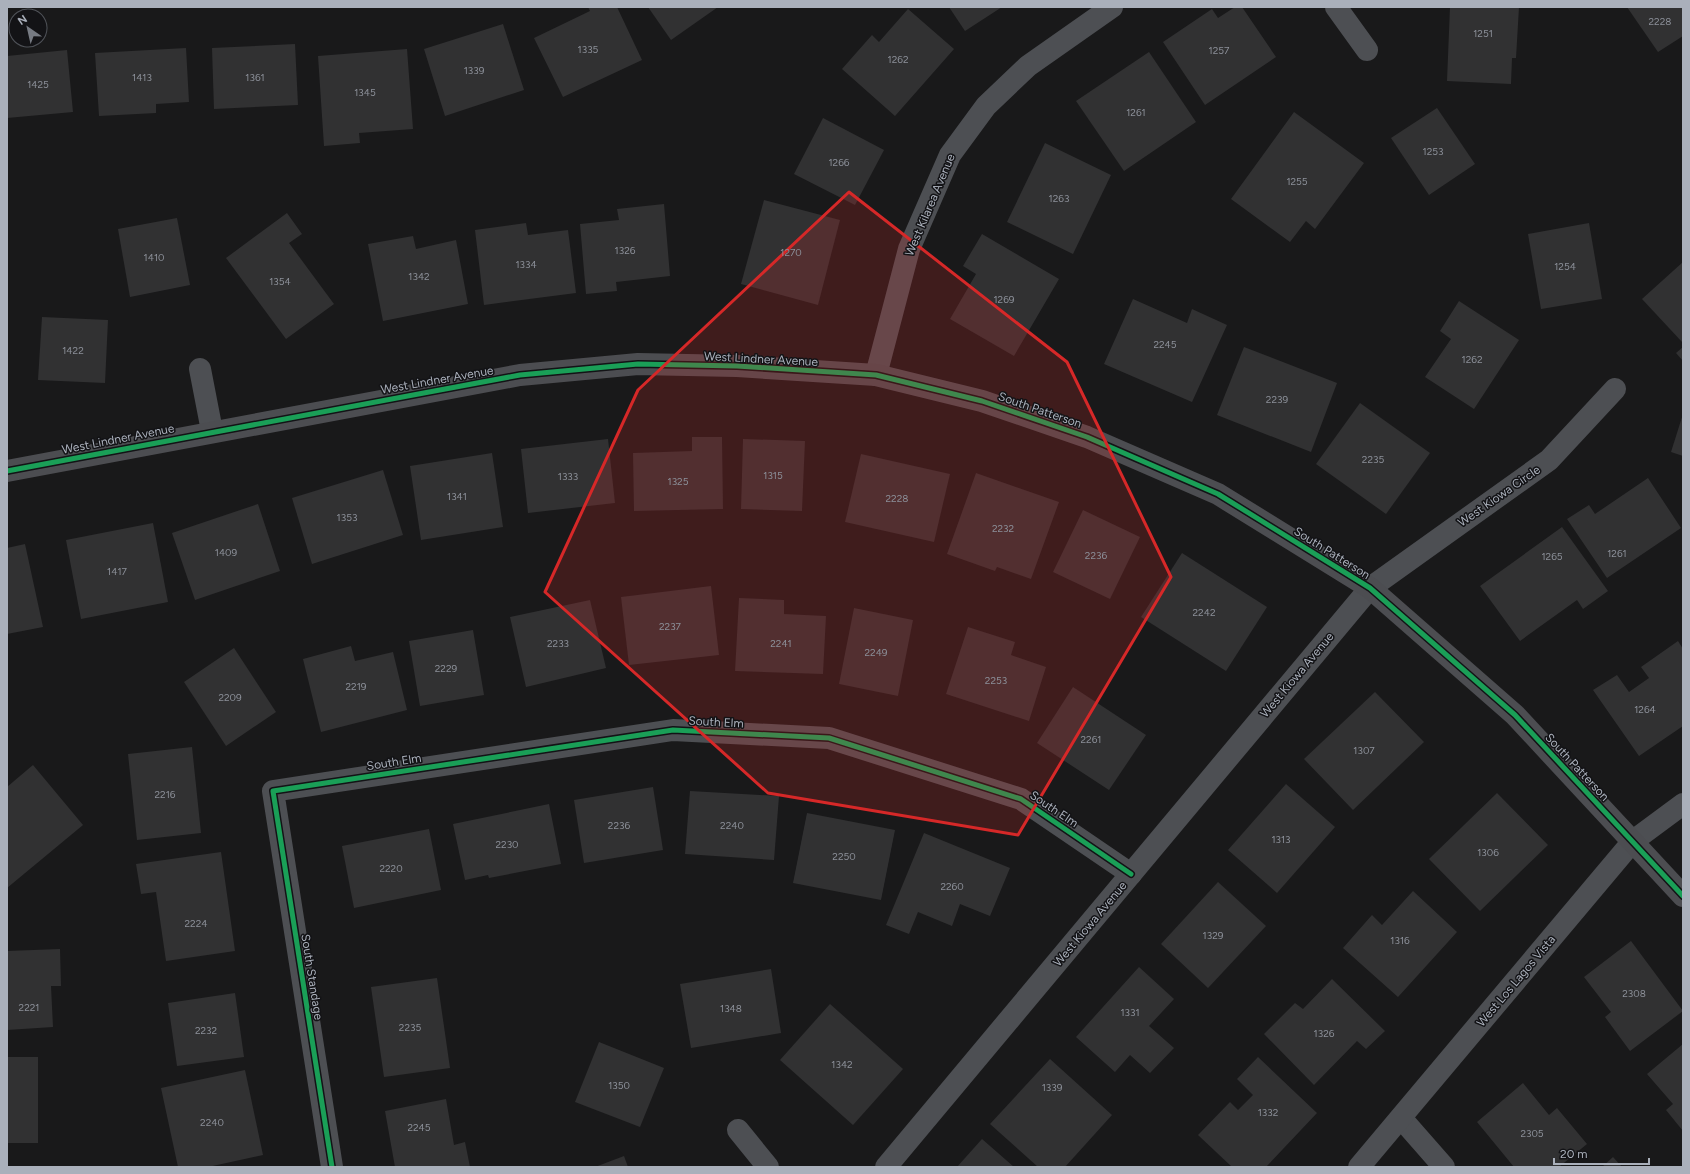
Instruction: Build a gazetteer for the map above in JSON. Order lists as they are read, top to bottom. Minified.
{"streets":{"street":["West Kilarea Avenue","West Lindner Avenue","South Patterson","West Kiowa Circle","West Kiowa Avenue","South Elm","South Standage","West Los Lagos Vista"]},"crossings":[["West Kilarea Avenue","West Lindner Avenue"],["West Kilarea Avenue","South Patterson"],["West Lindner Avenue","South Patterson"],["South Patterson","West Kiowa Circle"],["South Patterson","West Kiowa Avenue"],["South Patterson","West Los Lagos Vista"],["West Kiowa Circle","West Kiowa Avenue"],["West Kiowa Avenue","South Elm"],["South Elm","South Standage"]],"house_numbers":["2228","1251","1335","1257","1262","1339","1413","1361","1425","1345","1261","1253","1266","1255","1263","1326","1270","1410","1334","1254","1342","1354","1269","2245","1422","1262","2239","2235","1315","1333","1325","1341","2228","1353","2232","1409","1261","2236","1265","1417","2242","2237","2233","2241","2249","2229","2253","2219","2209","1264","2261","1307","2216","2236","2240","1313","2230","1306","2250","2220","2260","2224","1329","1316","2308","2221","1348","1331","2235","2232","1326","1342","1350","1339","1332","2240","2245","2305"],"scale_bar":"20 m","north":"top left"}
